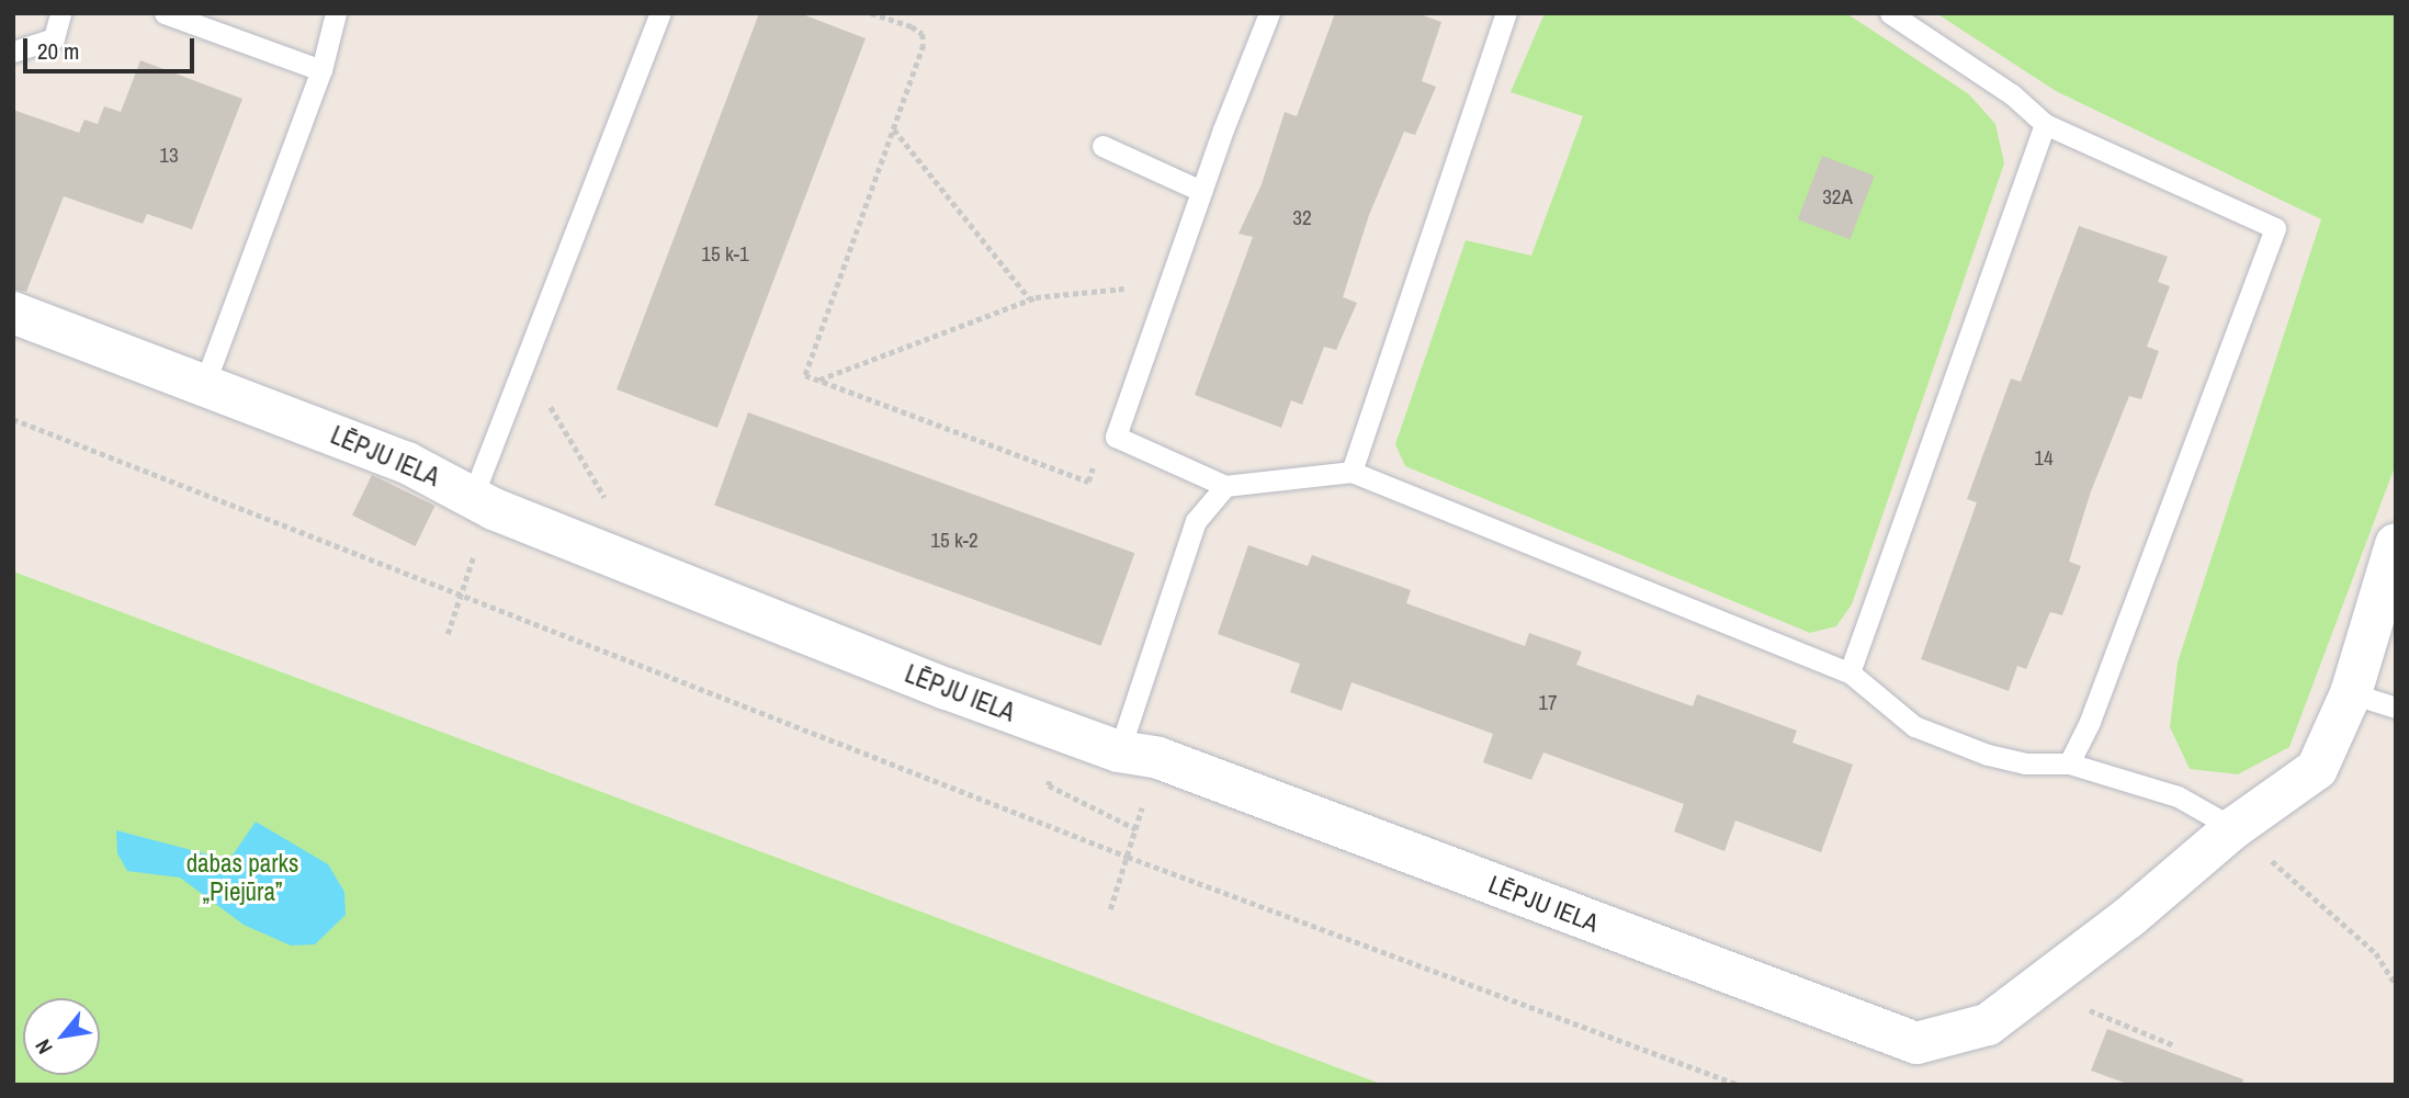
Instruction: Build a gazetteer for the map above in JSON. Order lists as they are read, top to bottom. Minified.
{"streets":{"street":["LĒPJU IELA"]},"parks":["dabas parks „Piejūra”"],"house_numbers":["13","32A","32","15 k-1","14","15 k-2","17"],"scale_bar":"20 m","north":"bottom left"}
